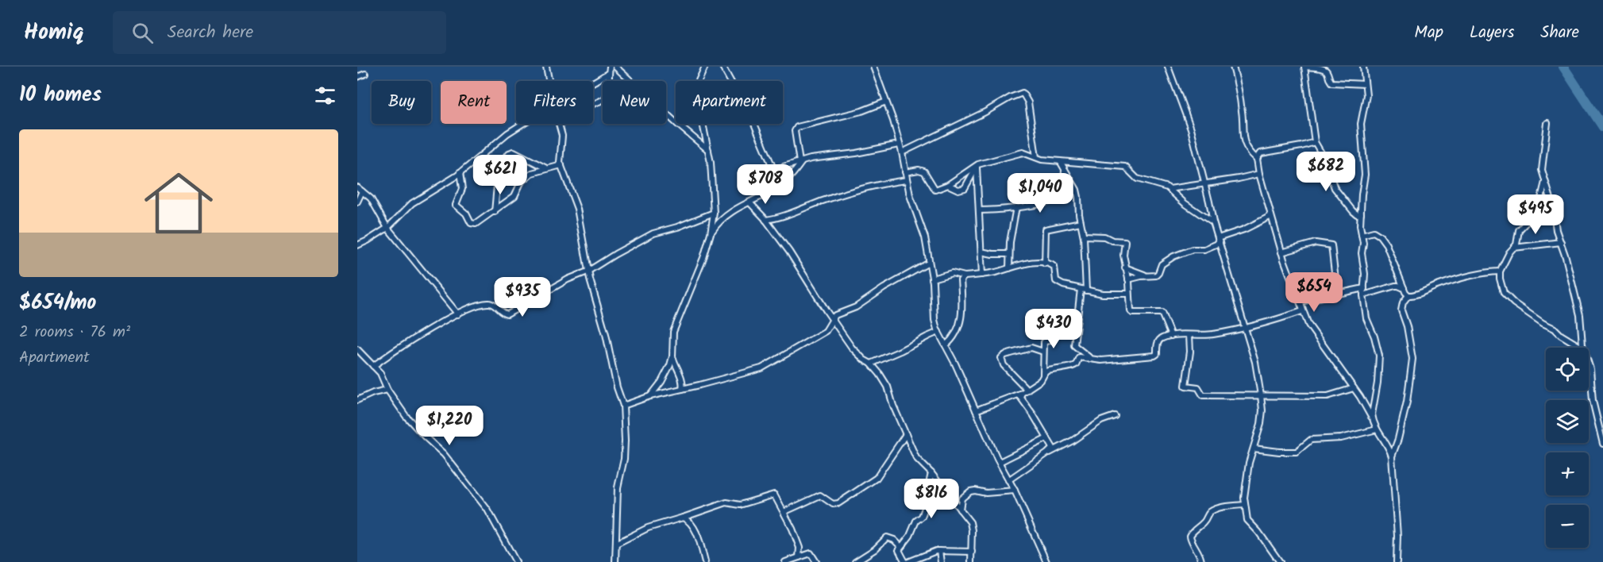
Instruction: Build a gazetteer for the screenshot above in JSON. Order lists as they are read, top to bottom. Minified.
{"page":{"header":"Homiq","search":"Search here","nav":["Map","Layers","Share"],"heading":"10 homes","chip":["Buy","Rent","Filters","New","Apartment"],"list":[{"name":"$654/mo","note":"2 rooms · 76 m² · Apartment"}],"price":["$682","$621","$708","$1,040","$495","$654","$935","$430","$1,220","$816"],"map_buttons":["+","−"]}}
